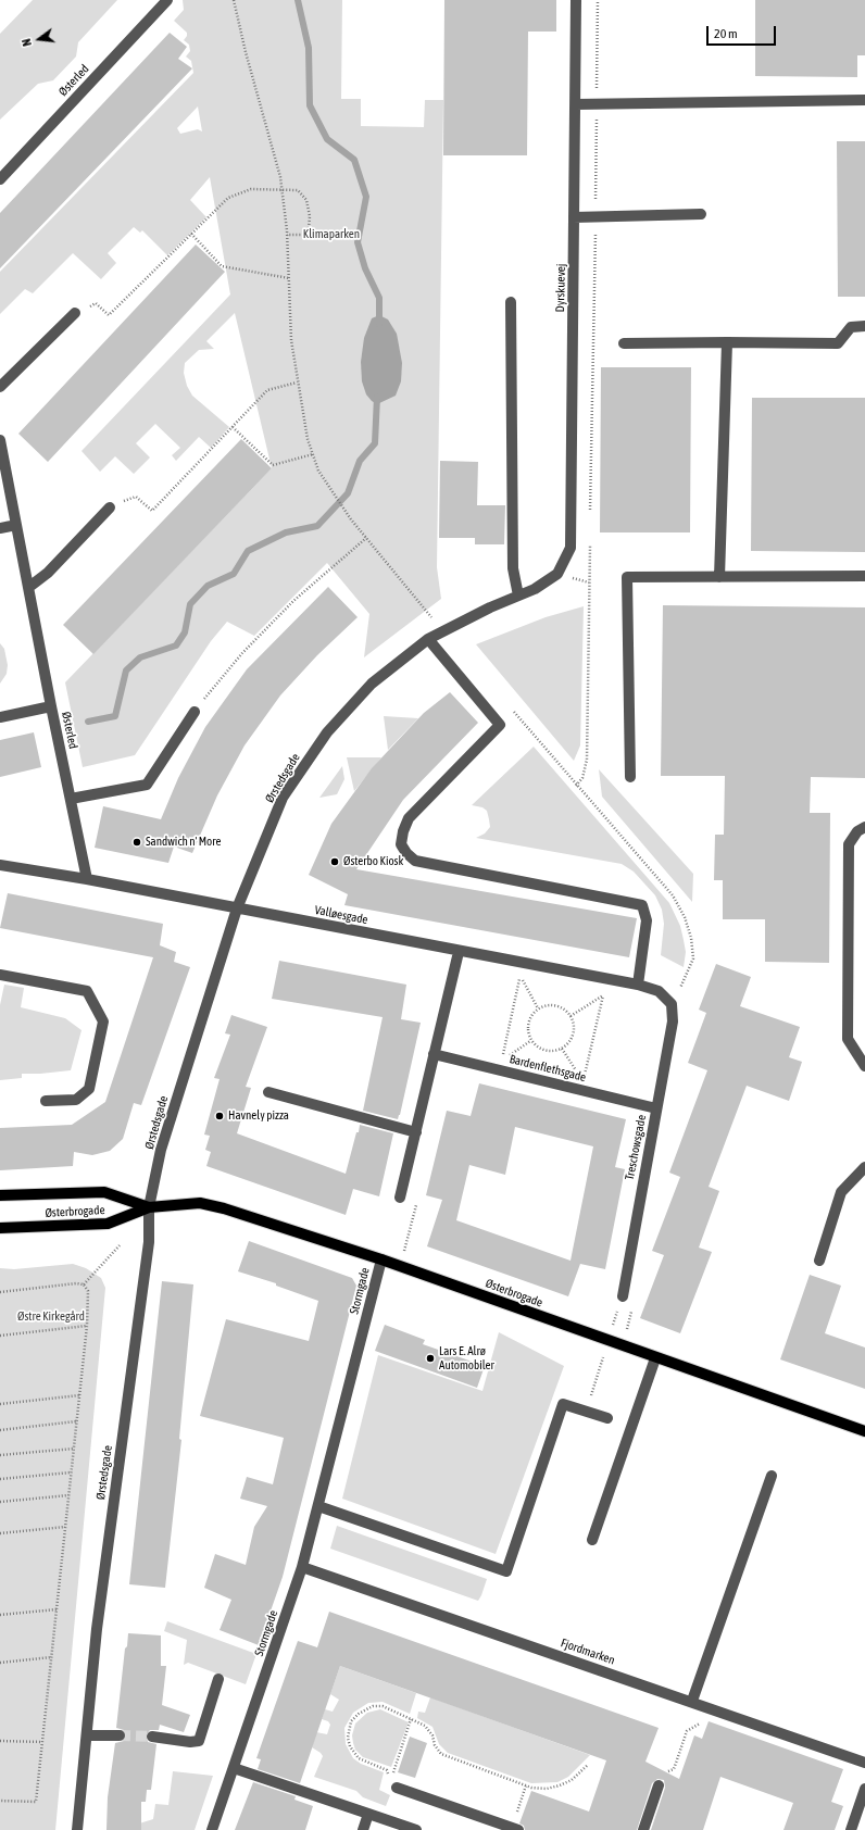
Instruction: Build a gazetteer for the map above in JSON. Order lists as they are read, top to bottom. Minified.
{"streets":{"main road":["Østerbrogade"],"street":["Østerled","Dyrskuevej","Ørstedsgade","Valløesgade","Bardenflethsgade","Treschowsgade","Stormgade","Fjordmarken"]},"crossings":[["Østerled","Valløesgade"],["Dyrskuevej","Ørstedsgade"],["Ørstedsgade","Valløesgade"],["Ørstedsgade","Østerbrogade"],["Valløesgade","Treschowsgade"],["Bardenflethsgade","Treschowsgade"],["Østerbrogade","Stormgade"],["Stormgade","Fjordmarken"]],"parks":["Klimaparken","Østre Kirkegård"],"places":["Sandwich n' More","Østerbo Kiosk","Havnely pizza","Lars E. Alrø Automobiler"],"scale_bar":"20 m","north":"left"}
